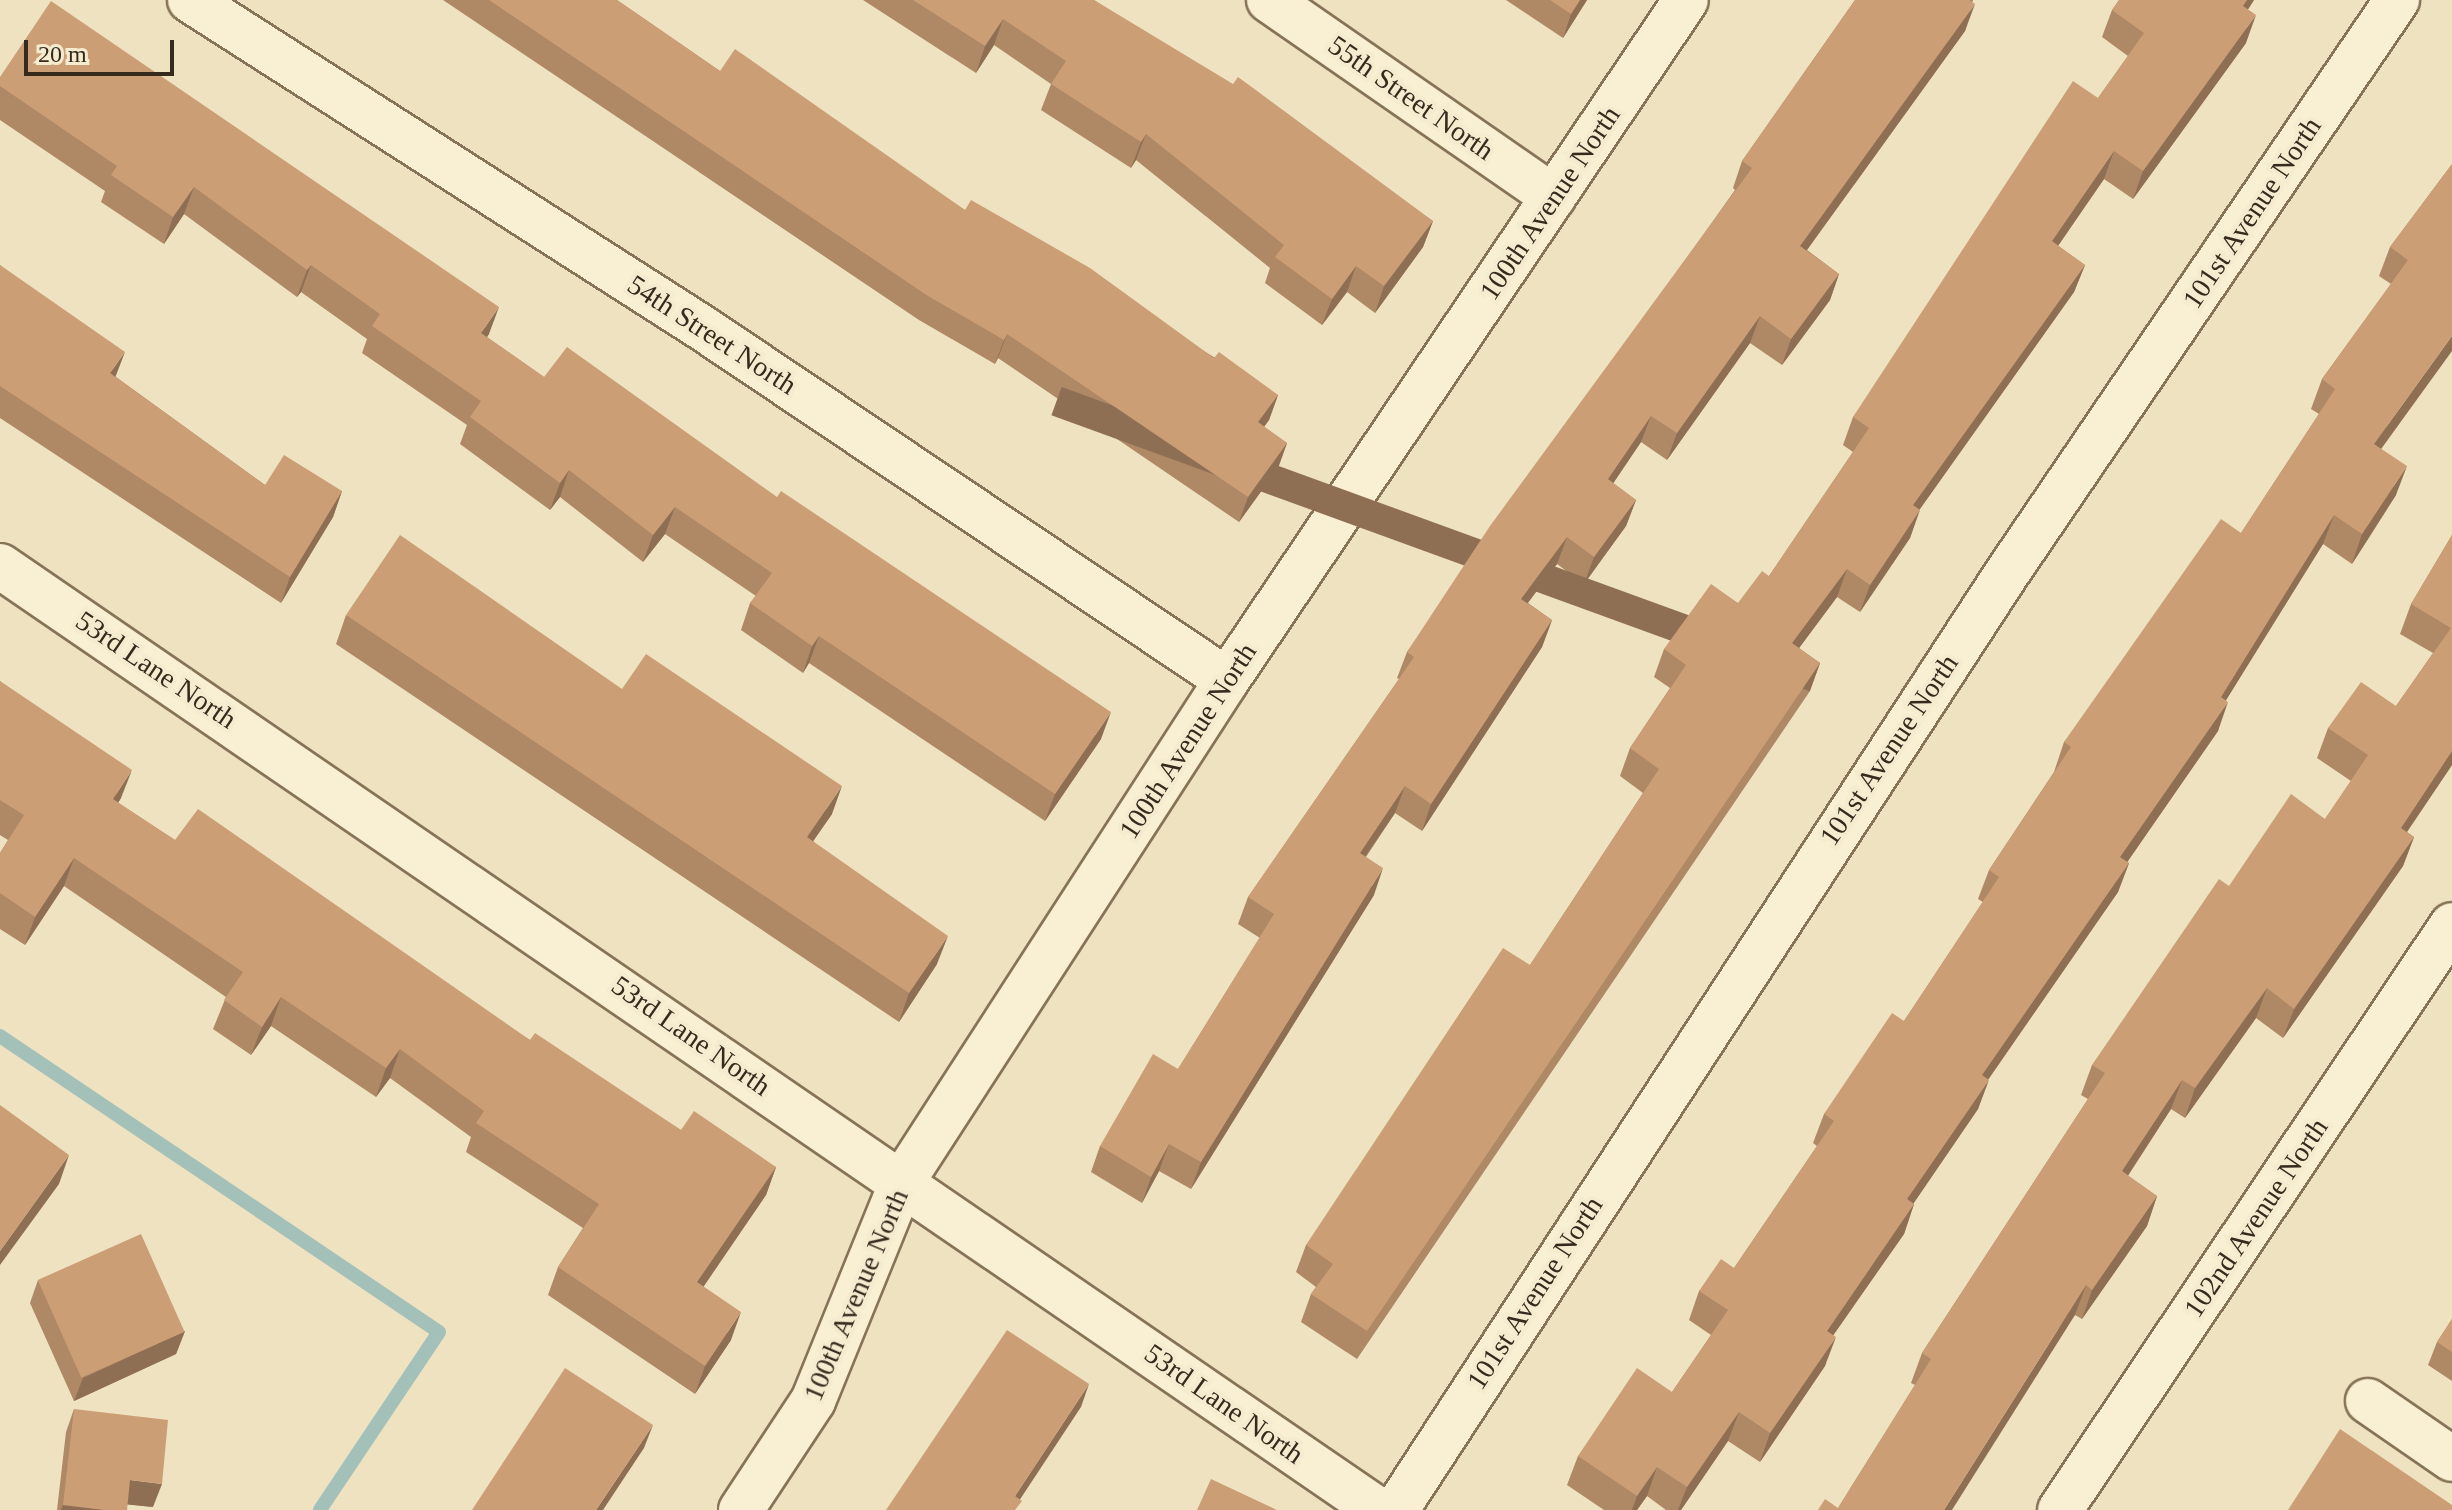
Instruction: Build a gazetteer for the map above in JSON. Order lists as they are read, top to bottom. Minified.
{"streets":{"street":["55th Street North","100th Avenue North","101st Avenue North","54th Street North","53rd Lane North","102nd Avenue North"]},"crossings":[["55th Street North","100th Avenue North"],["100th Avenue North","54th Street North"],["100th Avenue North","53rd Lane North"]],"scale_bar":"20 m"}
